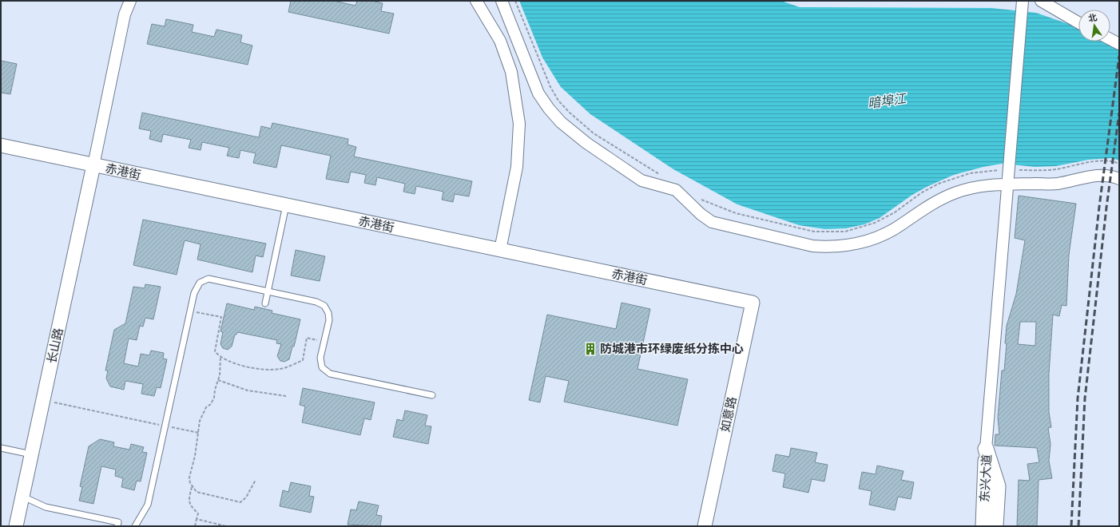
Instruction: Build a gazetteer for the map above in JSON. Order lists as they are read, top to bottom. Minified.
{"streets":{"main road":["东兴大道"],"street":["赤港街","长山路","如意路"]},"crossings":[["赤港街","长山路"],["赤港街","如意路"]],"water":["暗埠江"],"places":{"building":["防城港市环绿废纸分拣中心"]},"north":"top"}
